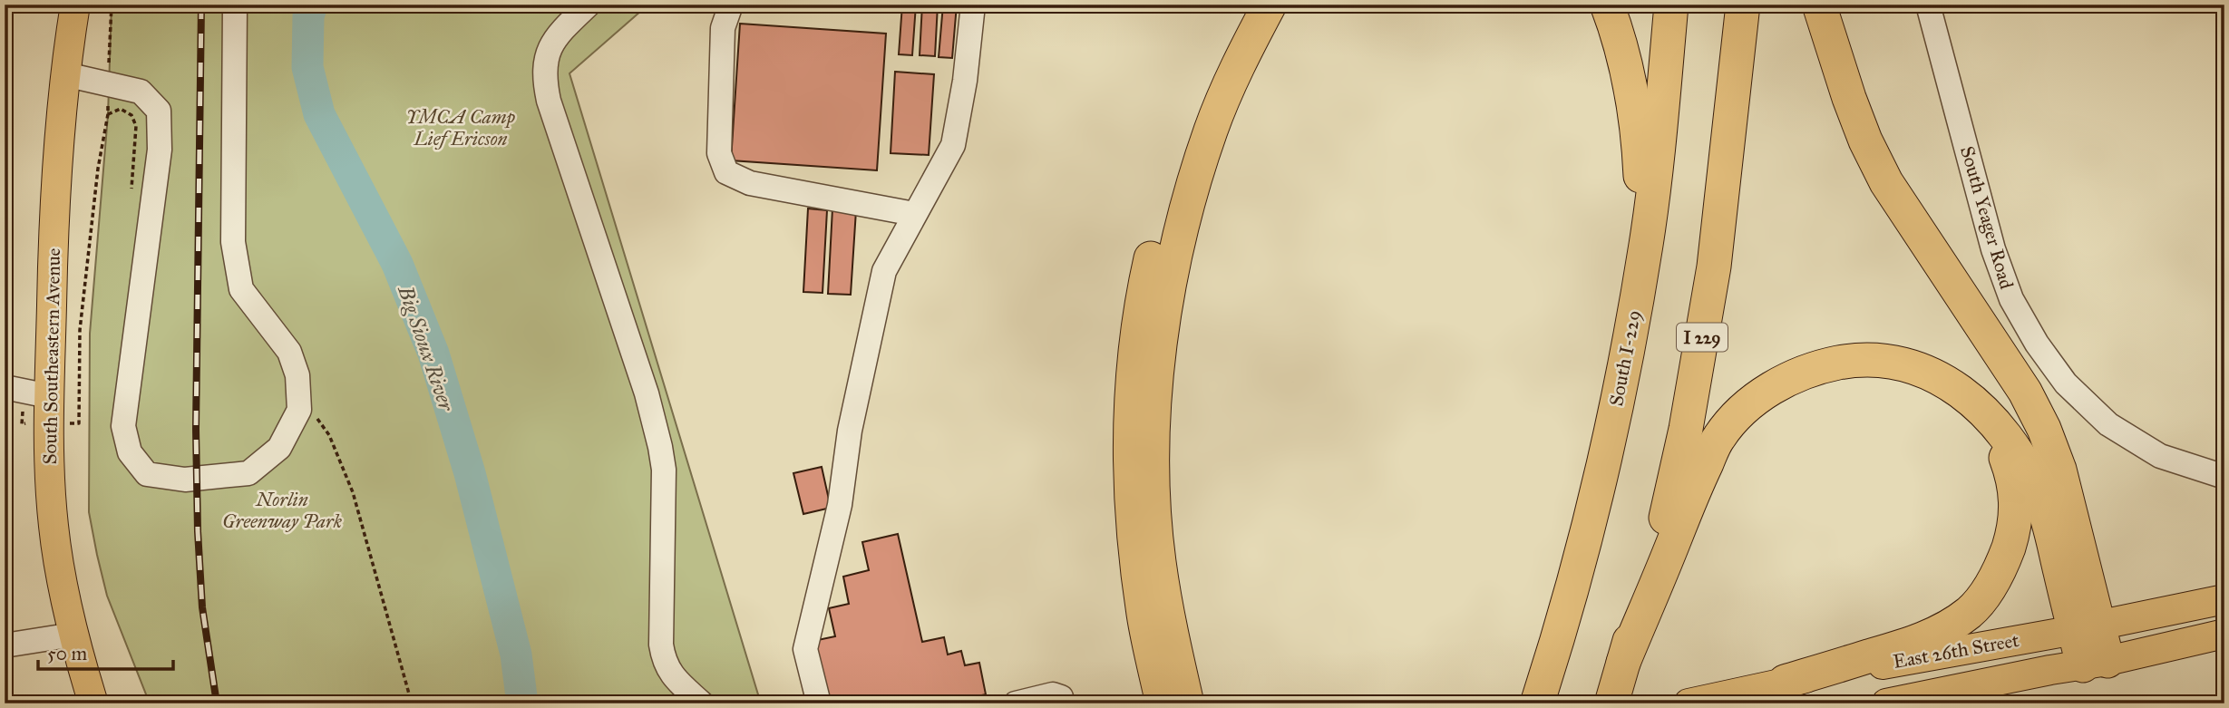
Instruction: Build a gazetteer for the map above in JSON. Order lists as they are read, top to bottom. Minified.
{"streets":{"highway":["I 229","South I-229"],"main road":["South Southeastern Avenue","East 26th Street"],"street":["South Yeager Road"]},"water":["Big Sioux River"],"parks":["YMCA Camp Lief Ericson","Norlin Greenway Park"],"scale_bar":"50 m"}
